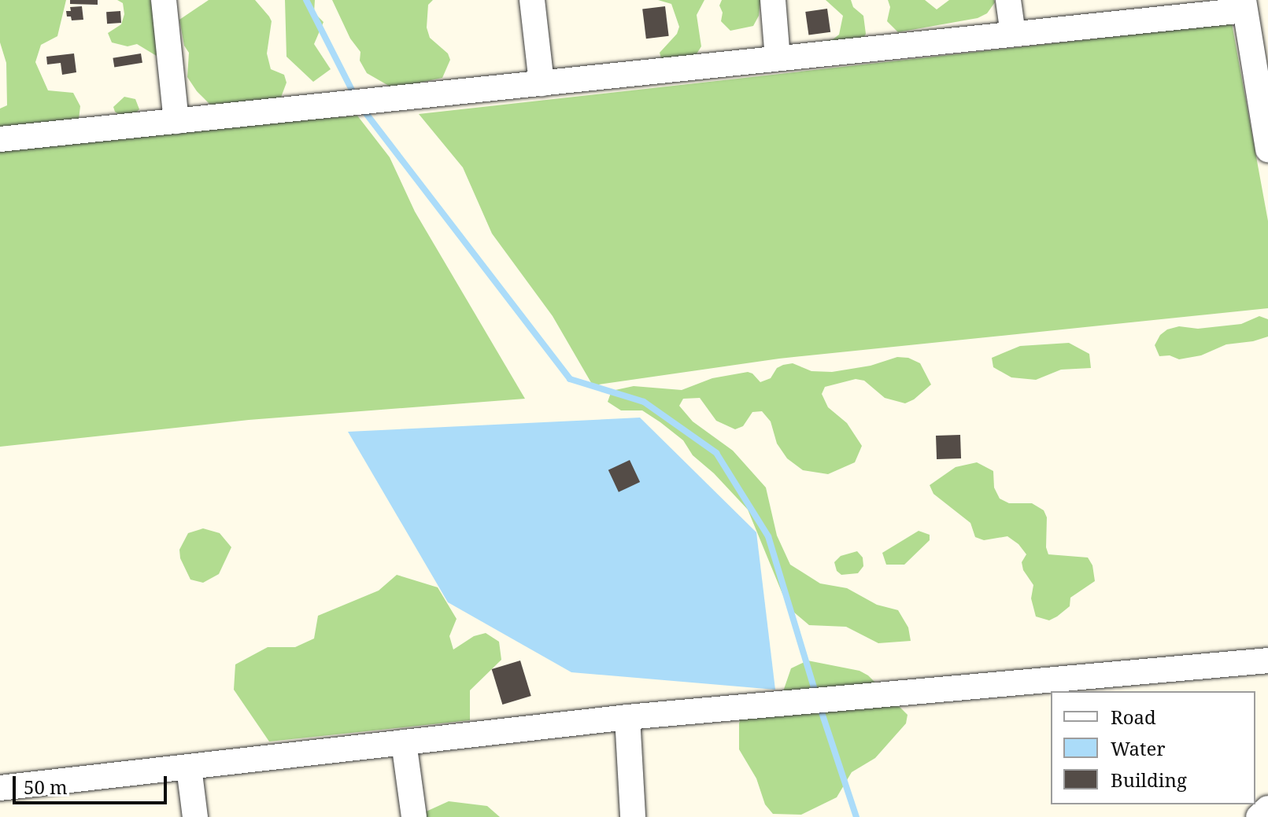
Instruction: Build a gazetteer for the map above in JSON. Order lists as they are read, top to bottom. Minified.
{"legend":["Road","Water","Building"],"scale_bar":"50 m"}
